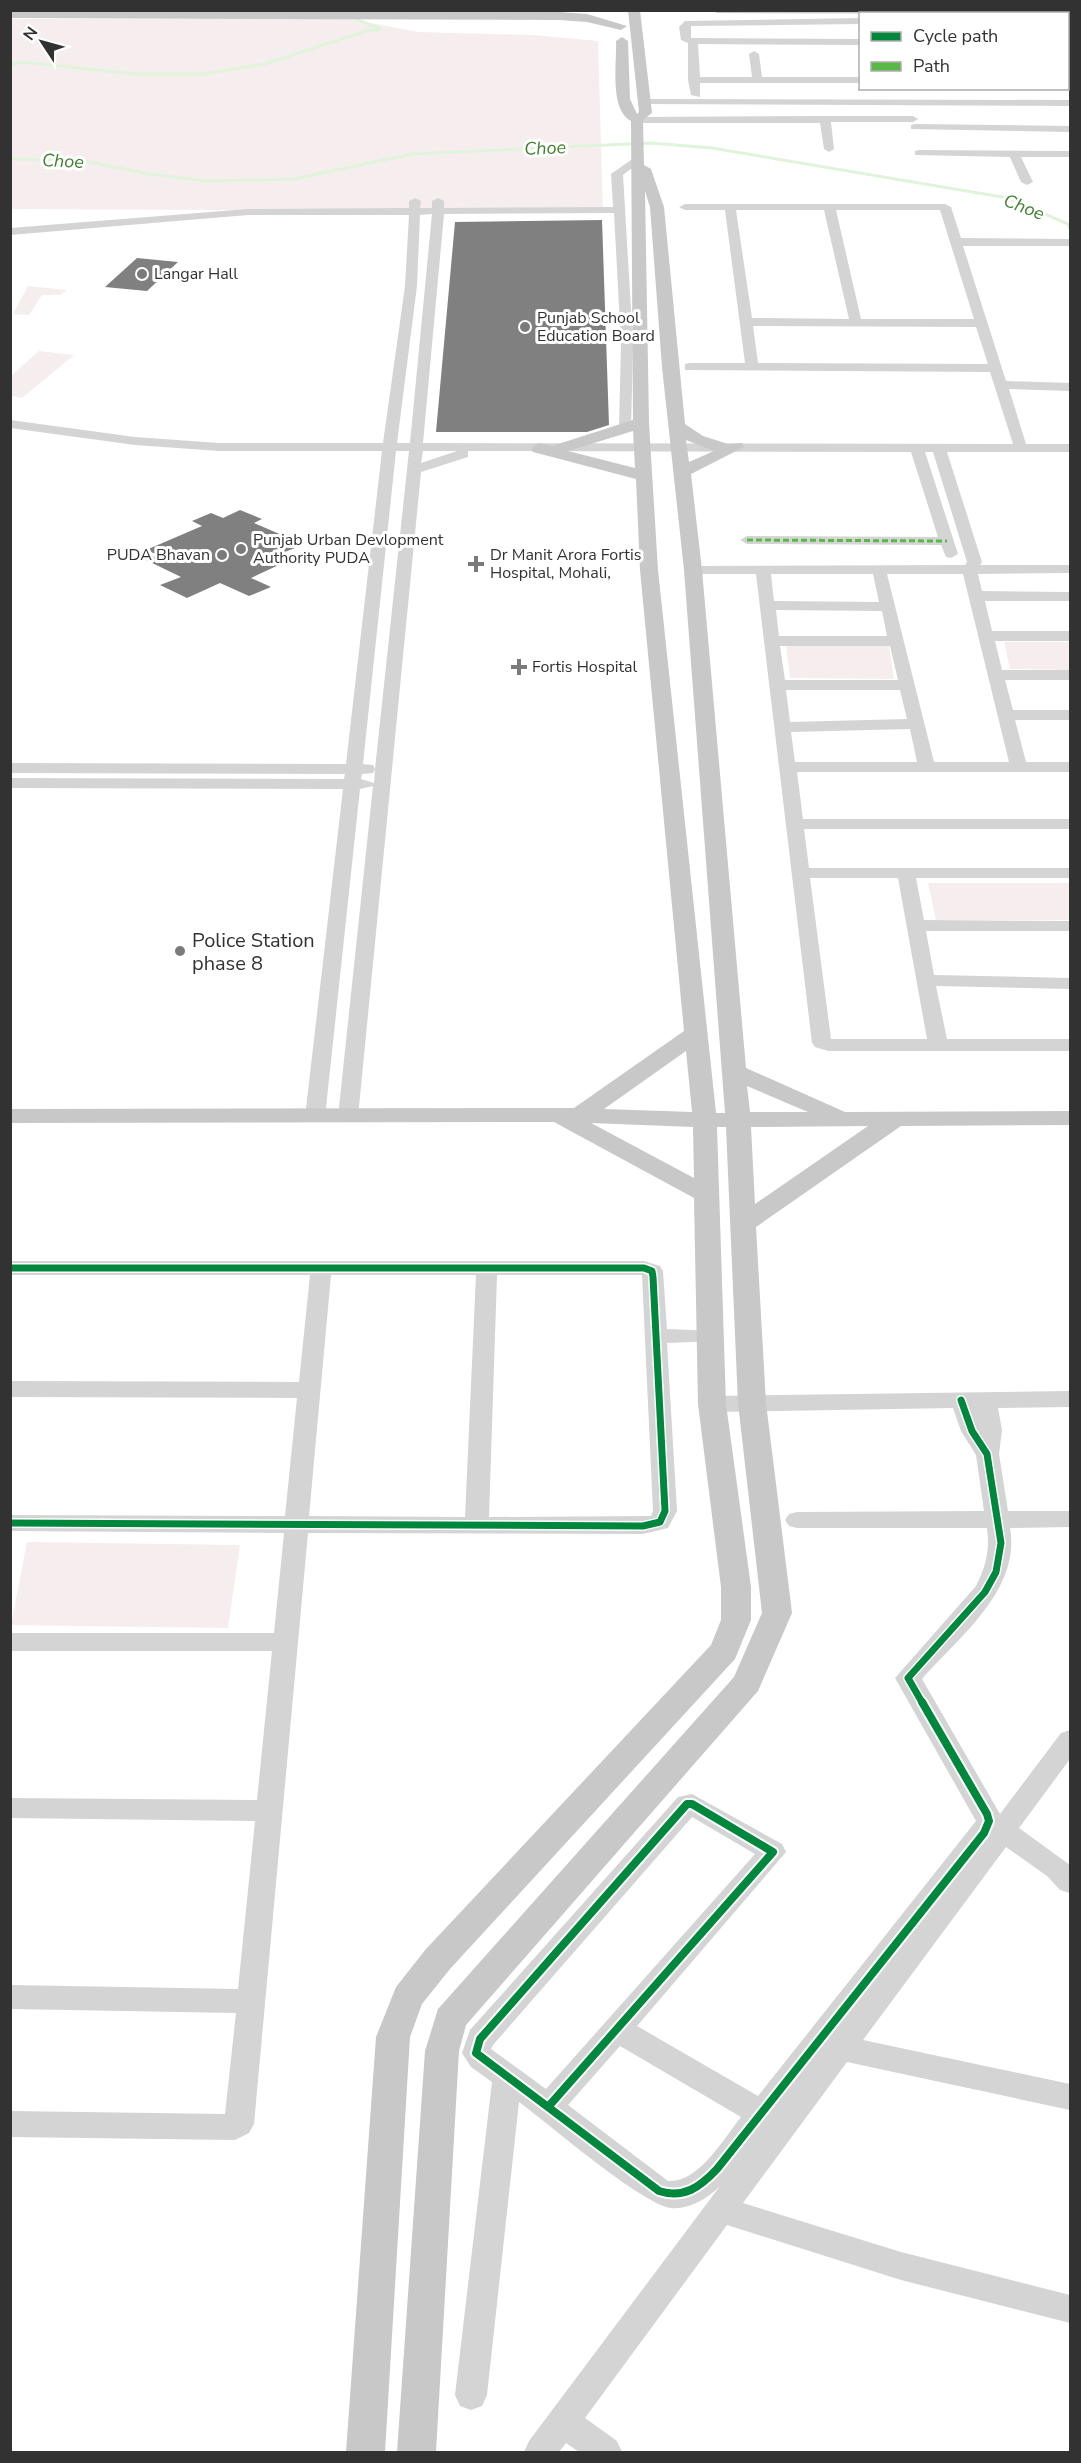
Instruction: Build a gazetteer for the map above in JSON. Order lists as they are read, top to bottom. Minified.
{"water":["Choe"],"places":{"other":["Langar Hall","Punjab School Education Board","Punjab Urban Devlopment Authority PUDA","PUDA Bhavan","Police Station phase 8"],"health":["Dr Manit Arora Fortis Hospital, Mohali,","Fortis Hospital"]},"legend":["Cycle path","Path"],"north":"top left"}
